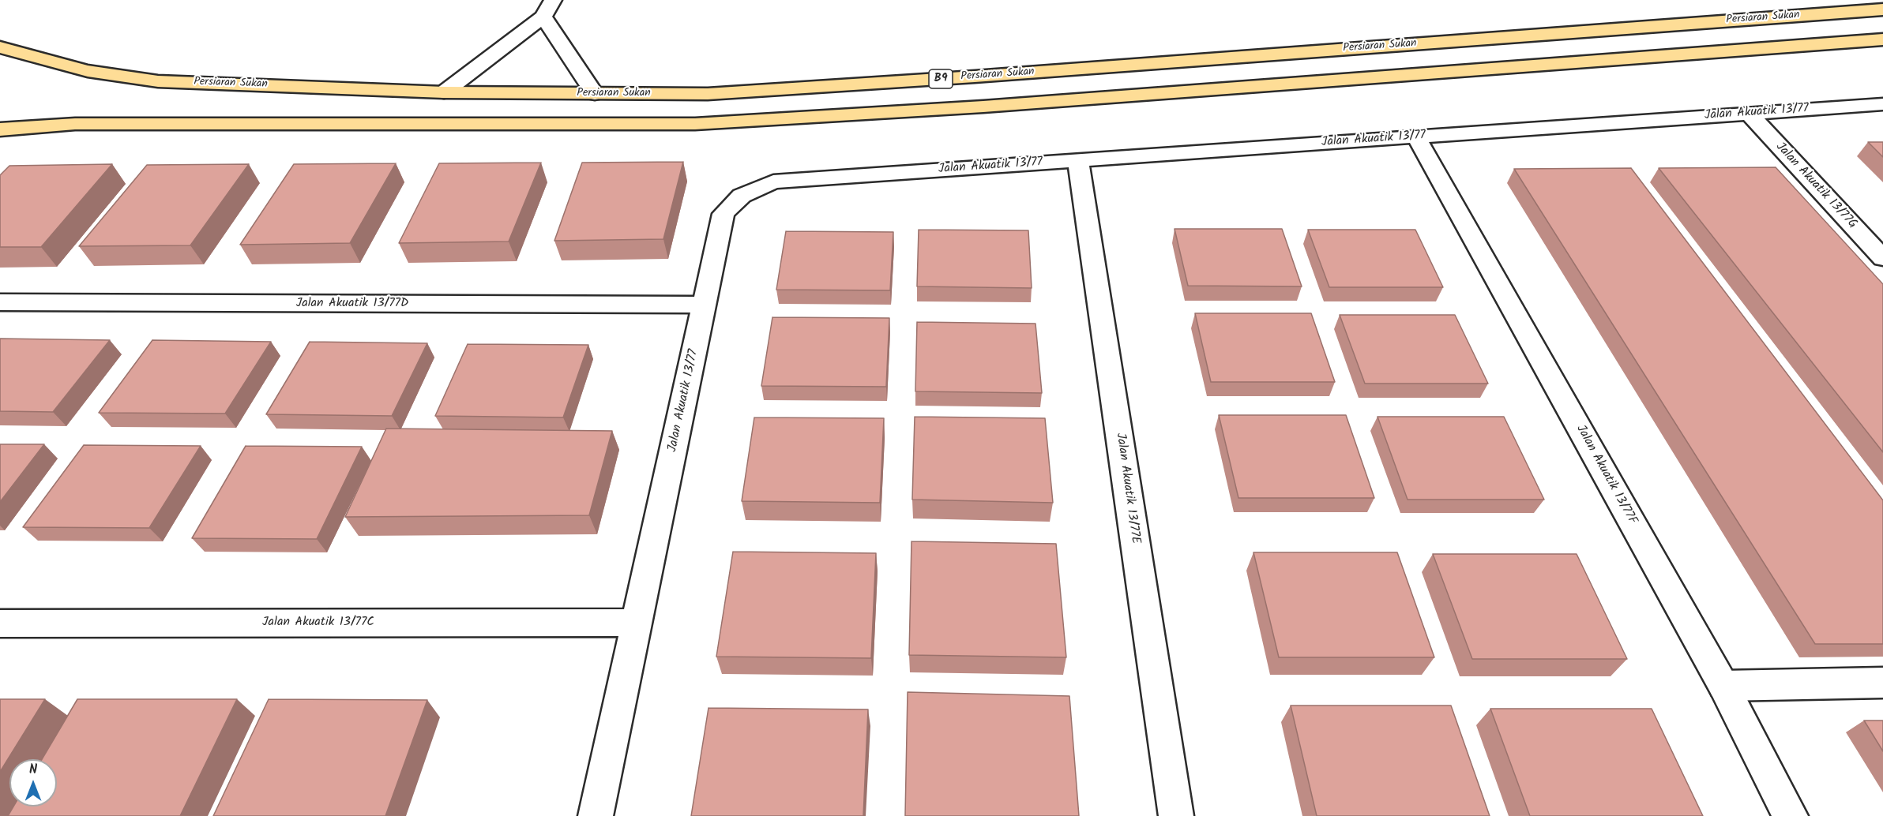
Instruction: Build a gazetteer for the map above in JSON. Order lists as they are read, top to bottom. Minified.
{"streets":{"main road":["Persiaran Sukan","B9"],"street":["Jalan Akuatik 13/77","Jalan Akuatik 13/77G","Jalan Akuatik 13/77D","Jalan Akuatik 13/77F","Jalan Akuatik 13/77E","Jalan Akuatik 13/77C"]},"crossings":[["Jalan Akuatik 13/77","Jalan Akuatik 13/77G"],["Jalan Akuatik 13/77","Jalan Akuatik 13/77D"],["Jalan Akuatik 13/77","Jalan Akuatik 13/77F"],["Jalan Akuatik 13/77","Jalan Akuatik 13/77E"],["Jalan Akuatik 13/77","Jalan Akuatik 13/77C"]],"north":"top"}
